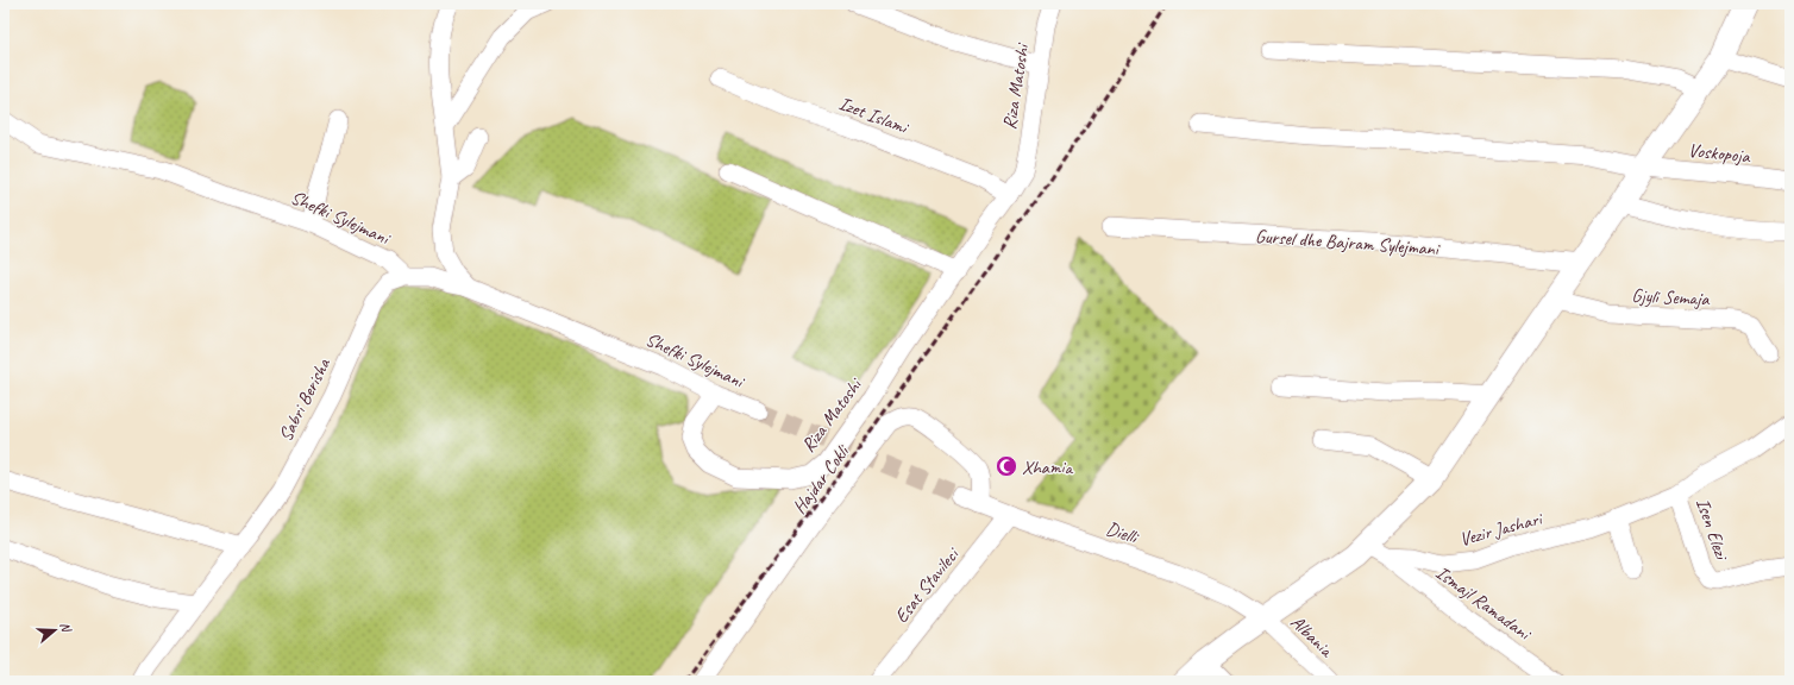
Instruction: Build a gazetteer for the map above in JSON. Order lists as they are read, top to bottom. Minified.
{"streets":{"street":["Riza Matoshi","Izet Islami","Voskopoja","Shefki Sylejmani","Gursel dhe Bajram Sylejmani","Gjyli Semaja","Sabri Berisha","Hajdar Cokli","Vezir Jashari","Isen Elezi","Dielli","Esat Stavileci","Ismajl Ramadani","Albania"]},"crossings":[["Riza Matoshi","Izet Islami"],["Riza Matoshi","Shefki Sylejmani"],["Shefki Sylejmani","Sabri Berisha"],["Hajdar Cokli","Dielli"],["Vezir Jashari","Isen Elezi"],["Vezir Jashari","Ismajl Ramadani"],["Dielli","Esat Stavileci"],["Dielli","Albania"]],"places":{"mosque":["Xhamia"]},"north":"right"}
